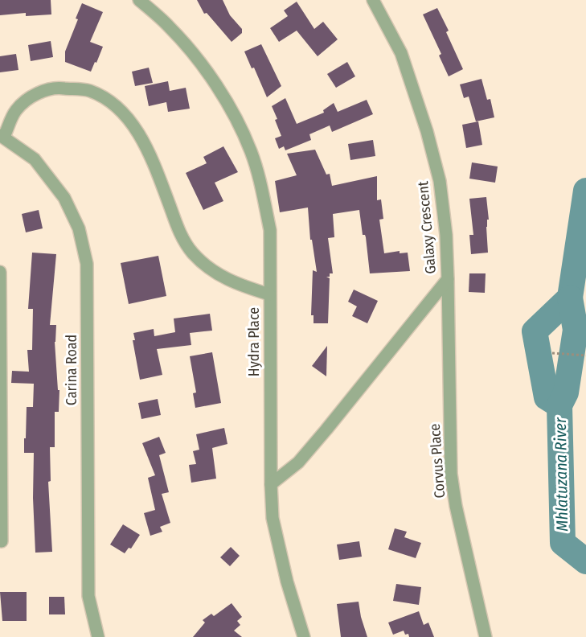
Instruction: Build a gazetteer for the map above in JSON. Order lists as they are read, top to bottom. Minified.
{"streets":{"street":["Galaxy Crescent","Hydra Place","Carina Road","Corvus Place"]},"crossings":[["Galaxy Crescent","Hydra Place"],["Galaxy Crescent","Corvus Place"],["Hydra Place","Carina Road"]],"water":["Mhlatuzana River"]}
